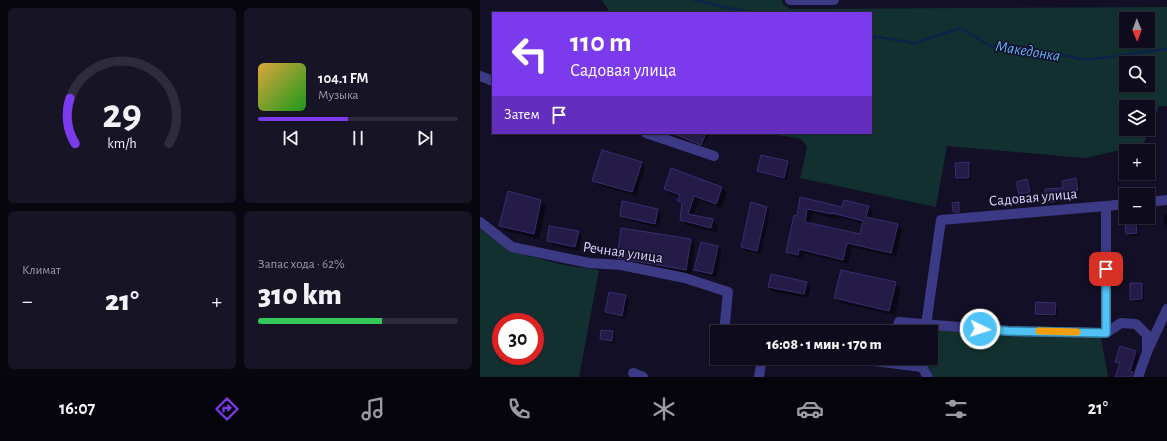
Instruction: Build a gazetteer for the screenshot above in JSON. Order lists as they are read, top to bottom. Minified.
{"streets":{"street":["Садовая улица","Речная улица"]},"water":["Македонка"],"north":"bottom","page":{"map_buttons":["+","−"],"turn":["110 m","Садовая улица"],"song":["104.1 FM","Музыка"],"then":"Затем","tile":["Климат",["Запас хода · 62%","310 km"]],"heat":["−","21°","+"],"limit":"30","trip":"16:08 · 1 мин · 170 m","tabs":["16:07","21°"],"gauge":["29","km/h"]}}
